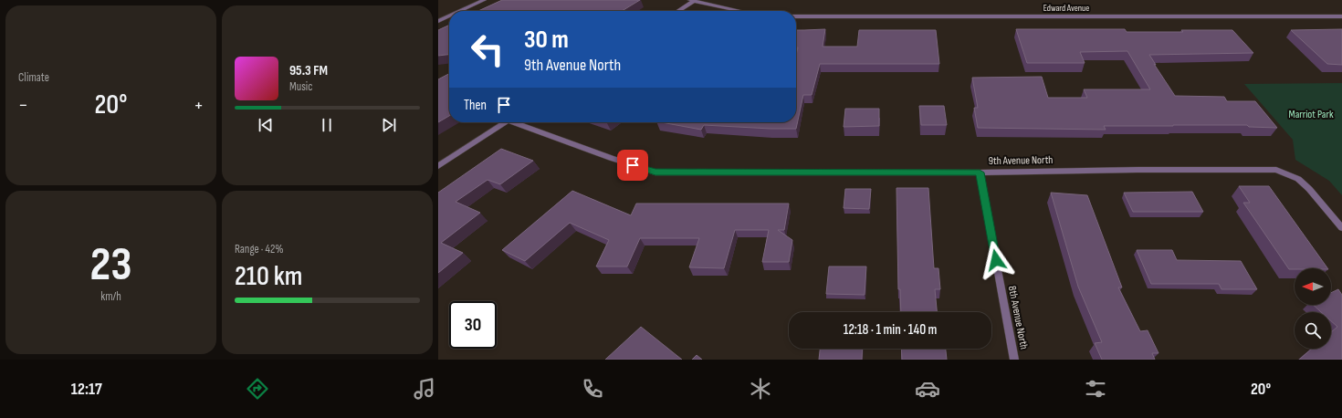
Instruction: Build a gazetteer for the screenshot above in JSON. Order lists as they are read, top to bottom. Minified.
{"streets":{"street":["Edward Avenue","9th Avenue North","8th Avenue North"]},"crossings":[["9th Avenue North","8th Avenue North"]],"parks":["Marriot Park"],"north":"left","page":{"tile":["Climate",["23","km/h"],["Range · 42%","210 km"]],"turn":["30 m","9th Avenue North"],"song":["95.3 FM","Music"],"then":"Then","heat":["−","20°","+"],"limit":"30","trip":"12:18 · 1 min · 140 m","tabs":["12:17","20°"]}}
